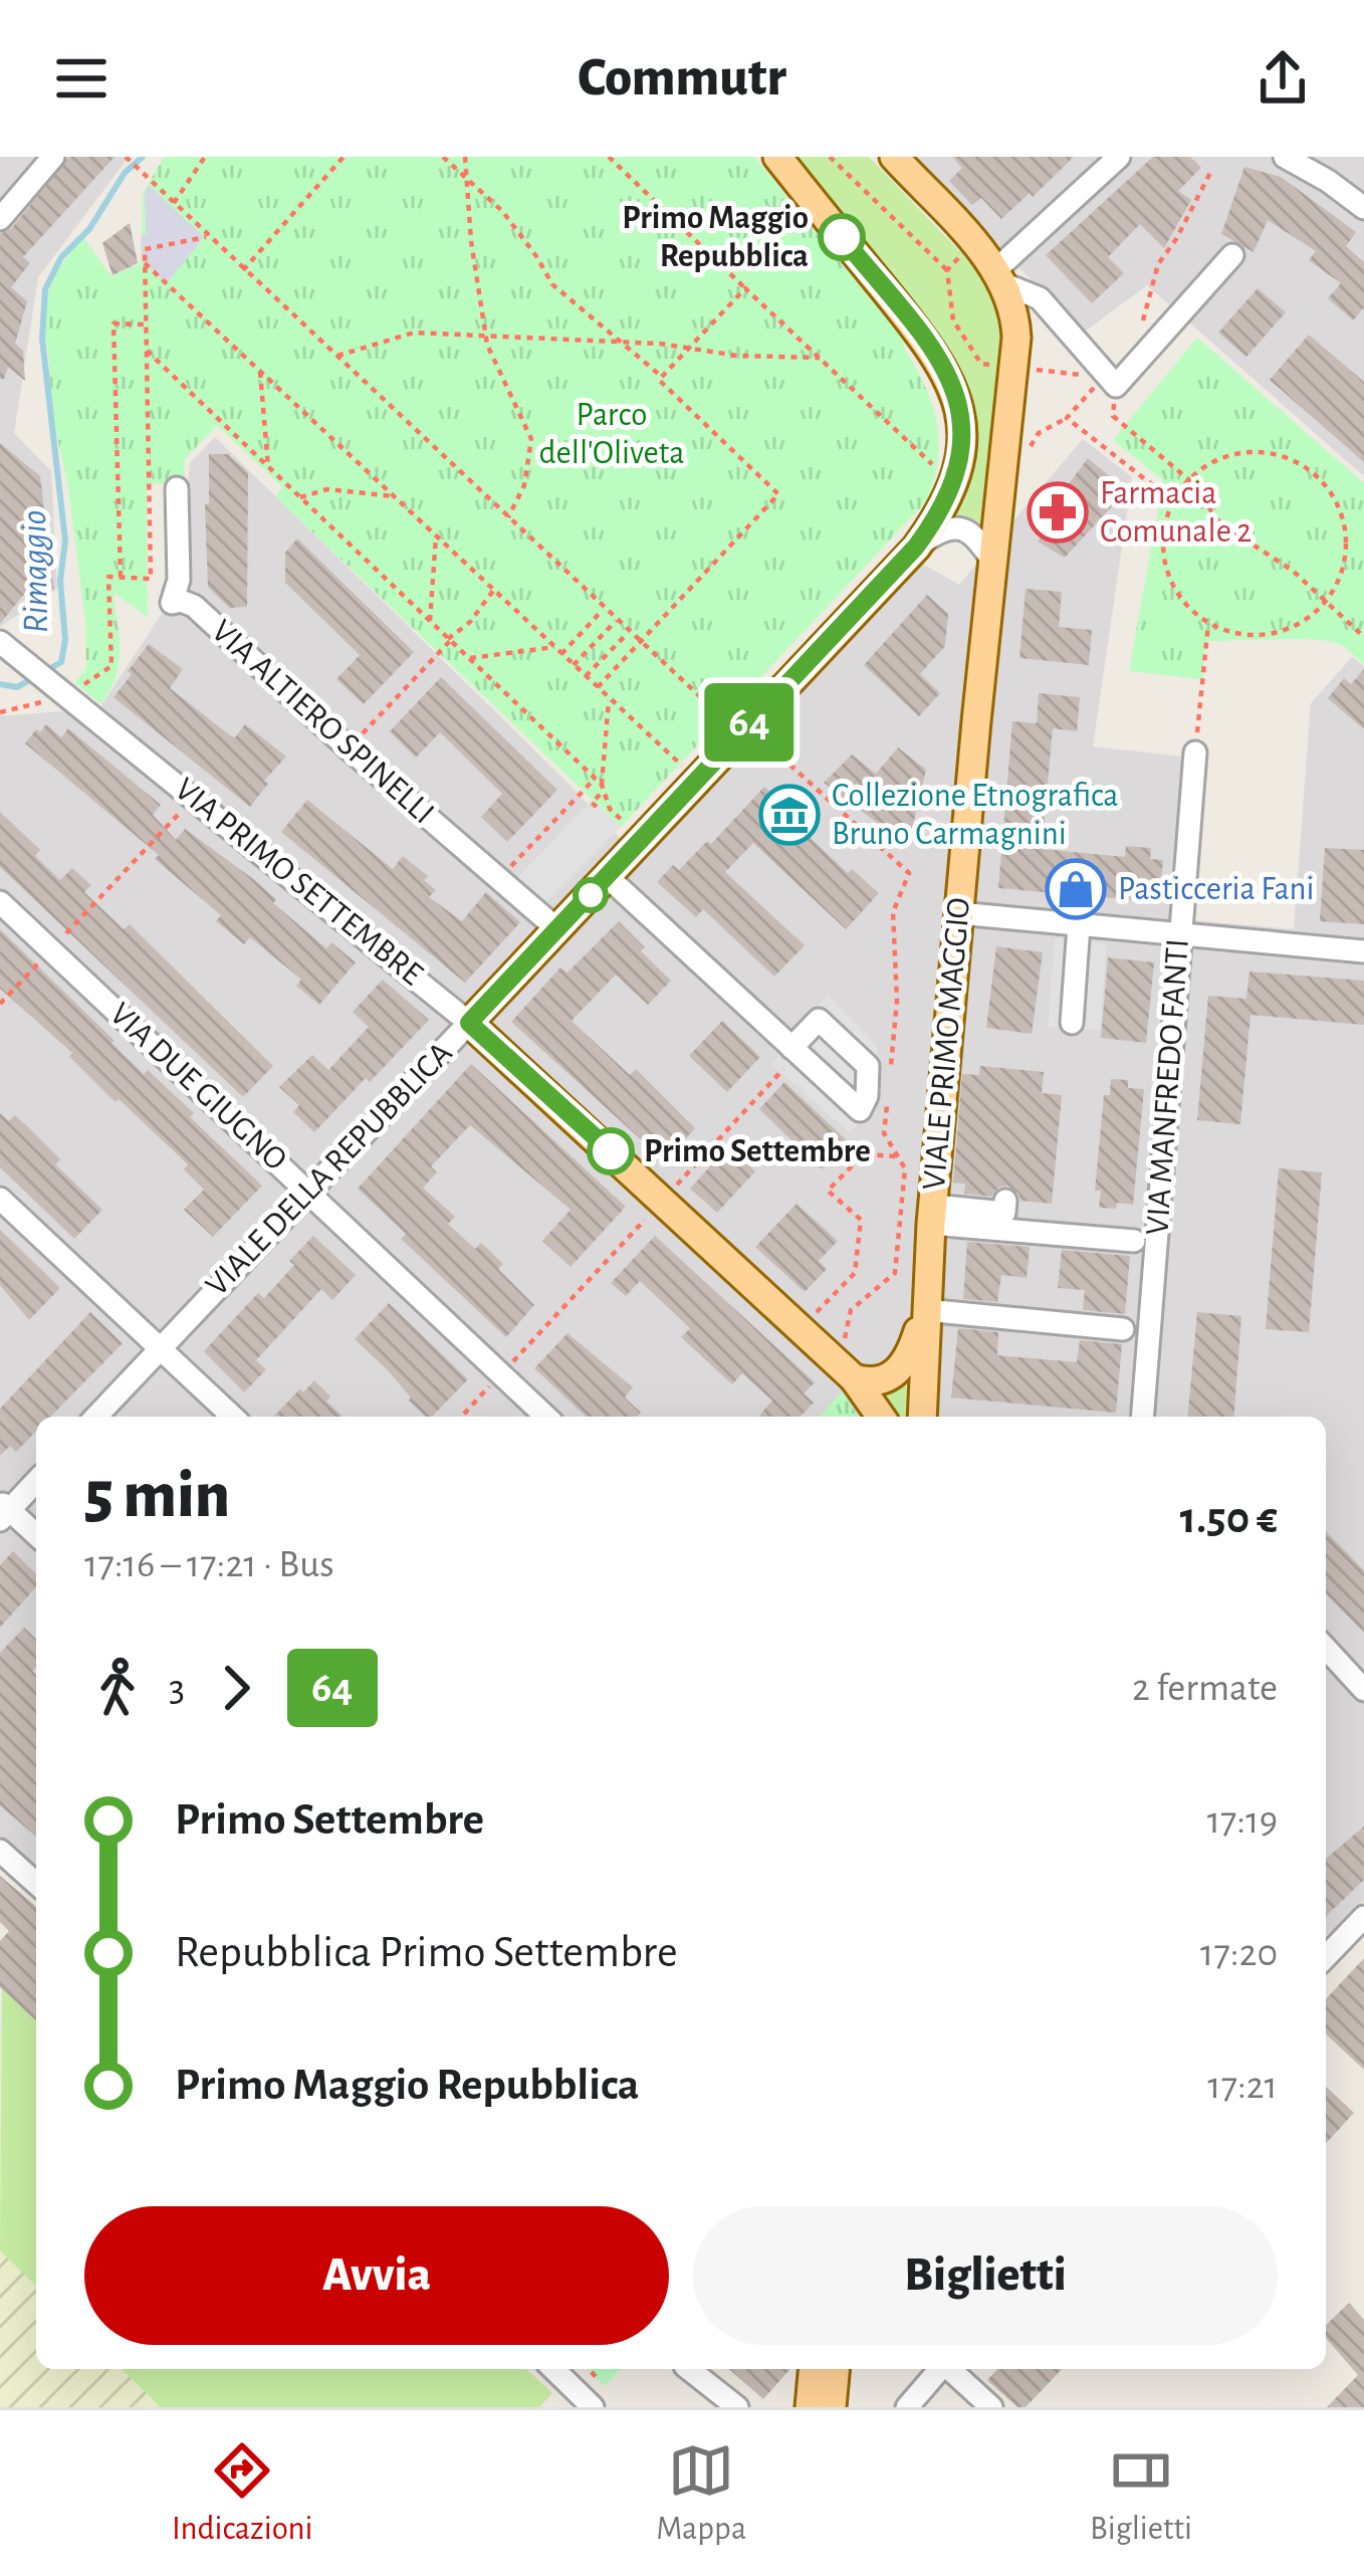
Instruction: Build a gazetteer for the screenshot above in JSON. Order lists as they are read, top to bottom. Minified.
{"streets":{"main road":["VIA PRIMO SETTEMBRE","VIALE PRIMO MAGGIO","VIALE DELLA REPUBBLICA"],"street":["VIA ALTIERO SPINELLI","VIA DUE GIUGNO","VIA MANFREDO FANTI"]},"crossings":[["VIA ALTIERO SPINELLI","VIALE DELLA REPUBBLICA"],["VIA PRIMO SETTEMBRE","VIALE PRIMO MAGGIO"],["VIA PRIMO SETTEMBRE","VIALE DELLA REPUBBLICA"],["VIA DUE GIUGNO","VIALE DELLA REPUBBLICA"]],"water":["Rimaggio"],"parks":["Parco dell'Oliveta"],"places":{"other":["Primo Maggio Repubblica","Primo Settembre"],"pharmacy":["Farmacia Comunale 2"],"museum":["Collezione Etnografica Bruno Carmagnini"],"shop":["Pasticceria Fani"]},"lines":["bus line 64"],"page":{"header":"Commutr","on_map":"64","heading":["5 min","17:16 – 17:21 · Bus","1.50 €"],"legs":["3","64","2 fermate"],"list":[{"name":"Primo Settembre","value":"17:19"},{"name":"Repubblica Primo Settembre","value":"17:20"},{"name":"Primo Maggio Repubblica","value":"17:21"}],"buttons":["Avvia","Biglietti"],"tabs":["Indicazioni","Mappa","Biglietti"]}}
